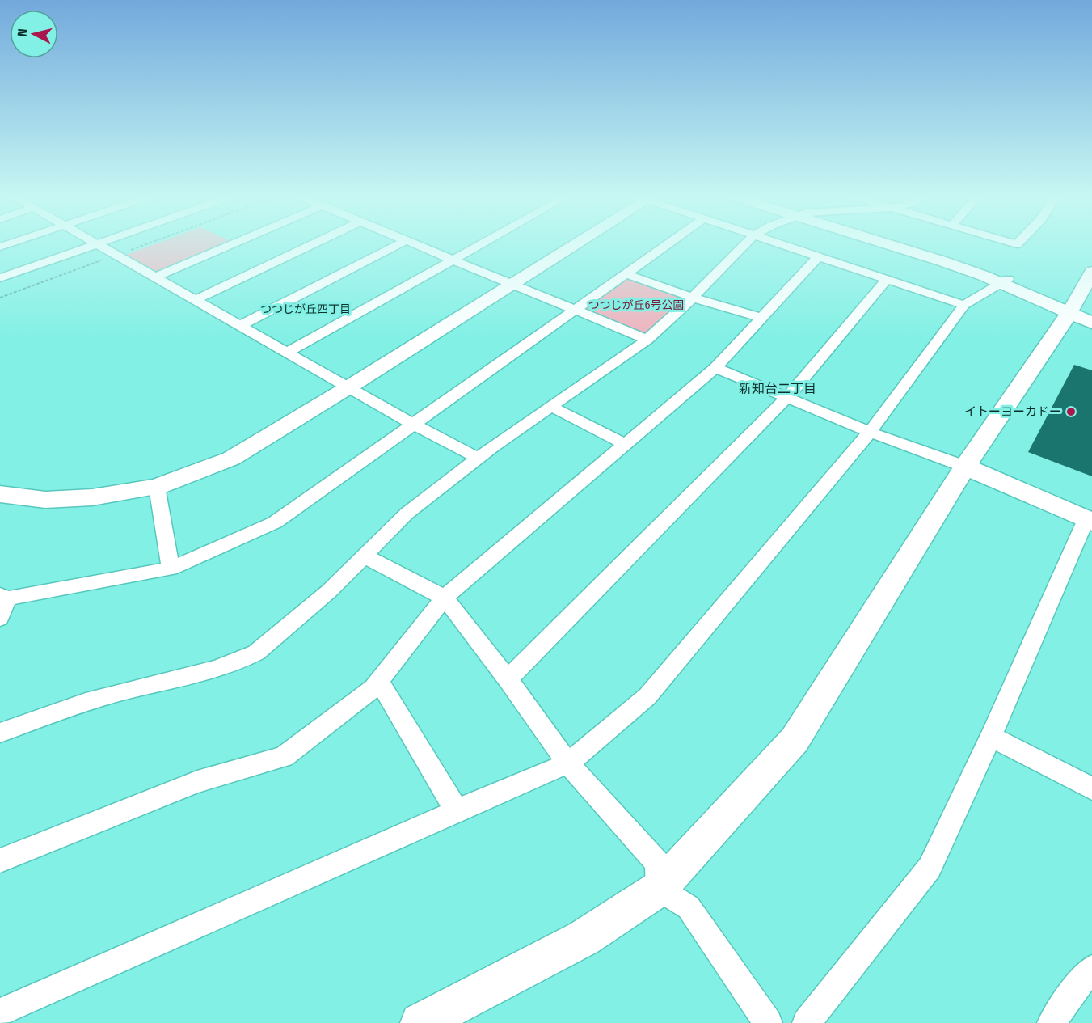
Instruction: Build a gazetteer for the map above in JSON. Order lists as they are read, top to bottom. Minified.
{"districts":["つつじが丘四丁目","新知台二丁目"],"parks":["つつじが丘6号公園"],"places":["イトーヨーカドー"],"north":"left"}
